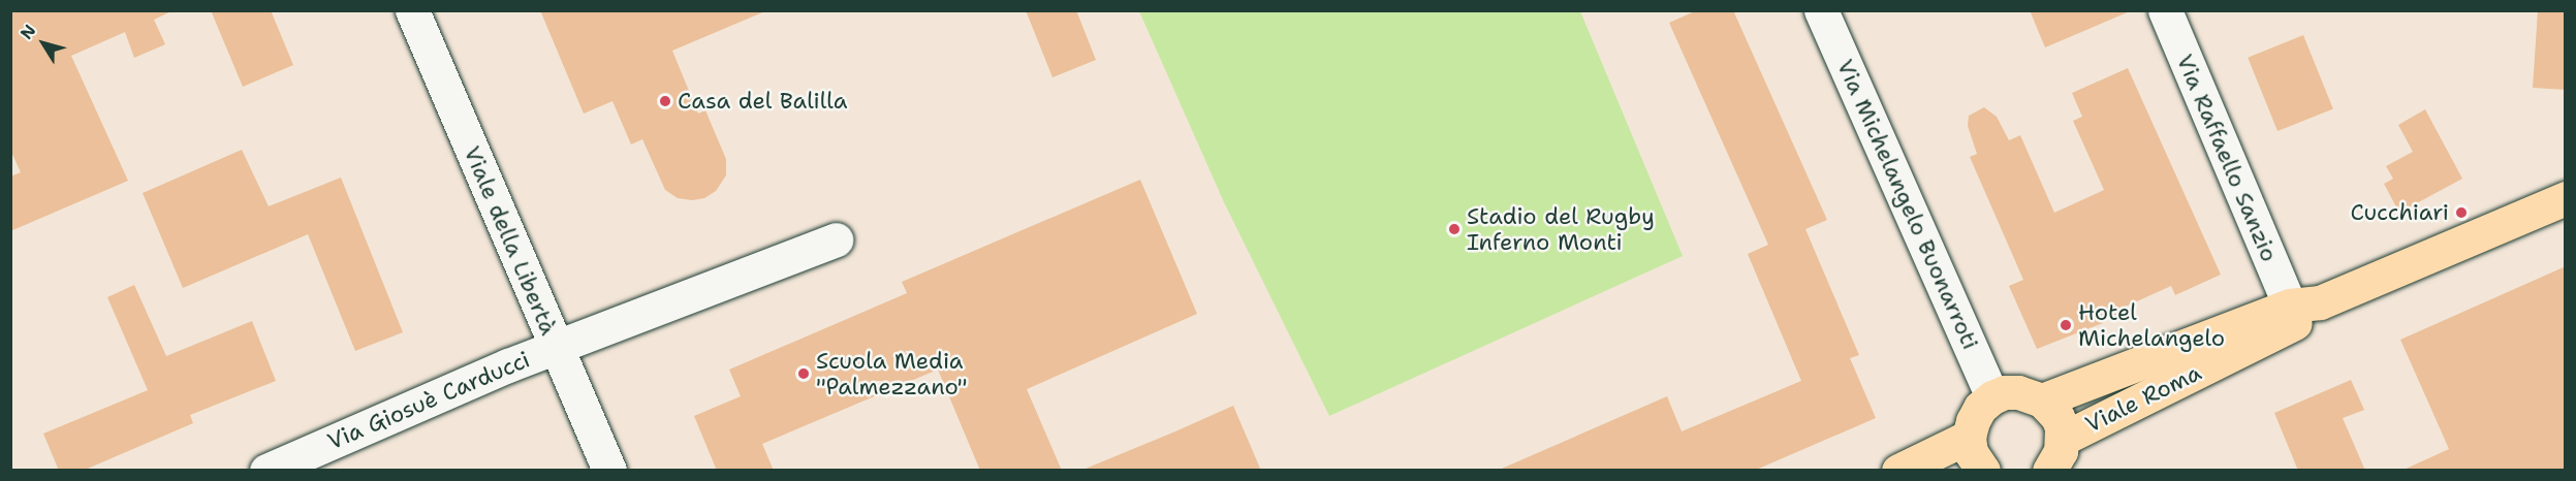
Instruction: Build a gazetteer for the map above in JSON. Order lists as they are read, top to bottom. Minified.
{"streets":{"main road":["Viale Roma"],"street":["Via Raffaello Sanzio","Via Michelangelo Buonarroti","Viale della Libertà","Via Giosuè Carducci"]},"crossings":[["Via Raffaello Sanzio","Viale Roma"],["Viale della Libertà","Via Giosuè Carducci"]],"places":["Casa del Balilla","Cucchiari","Stadio del Rugby Inferno Monti","Hotel Michelangelo","Scuola Media \"Palmezzano\""],"north":"top left"}
